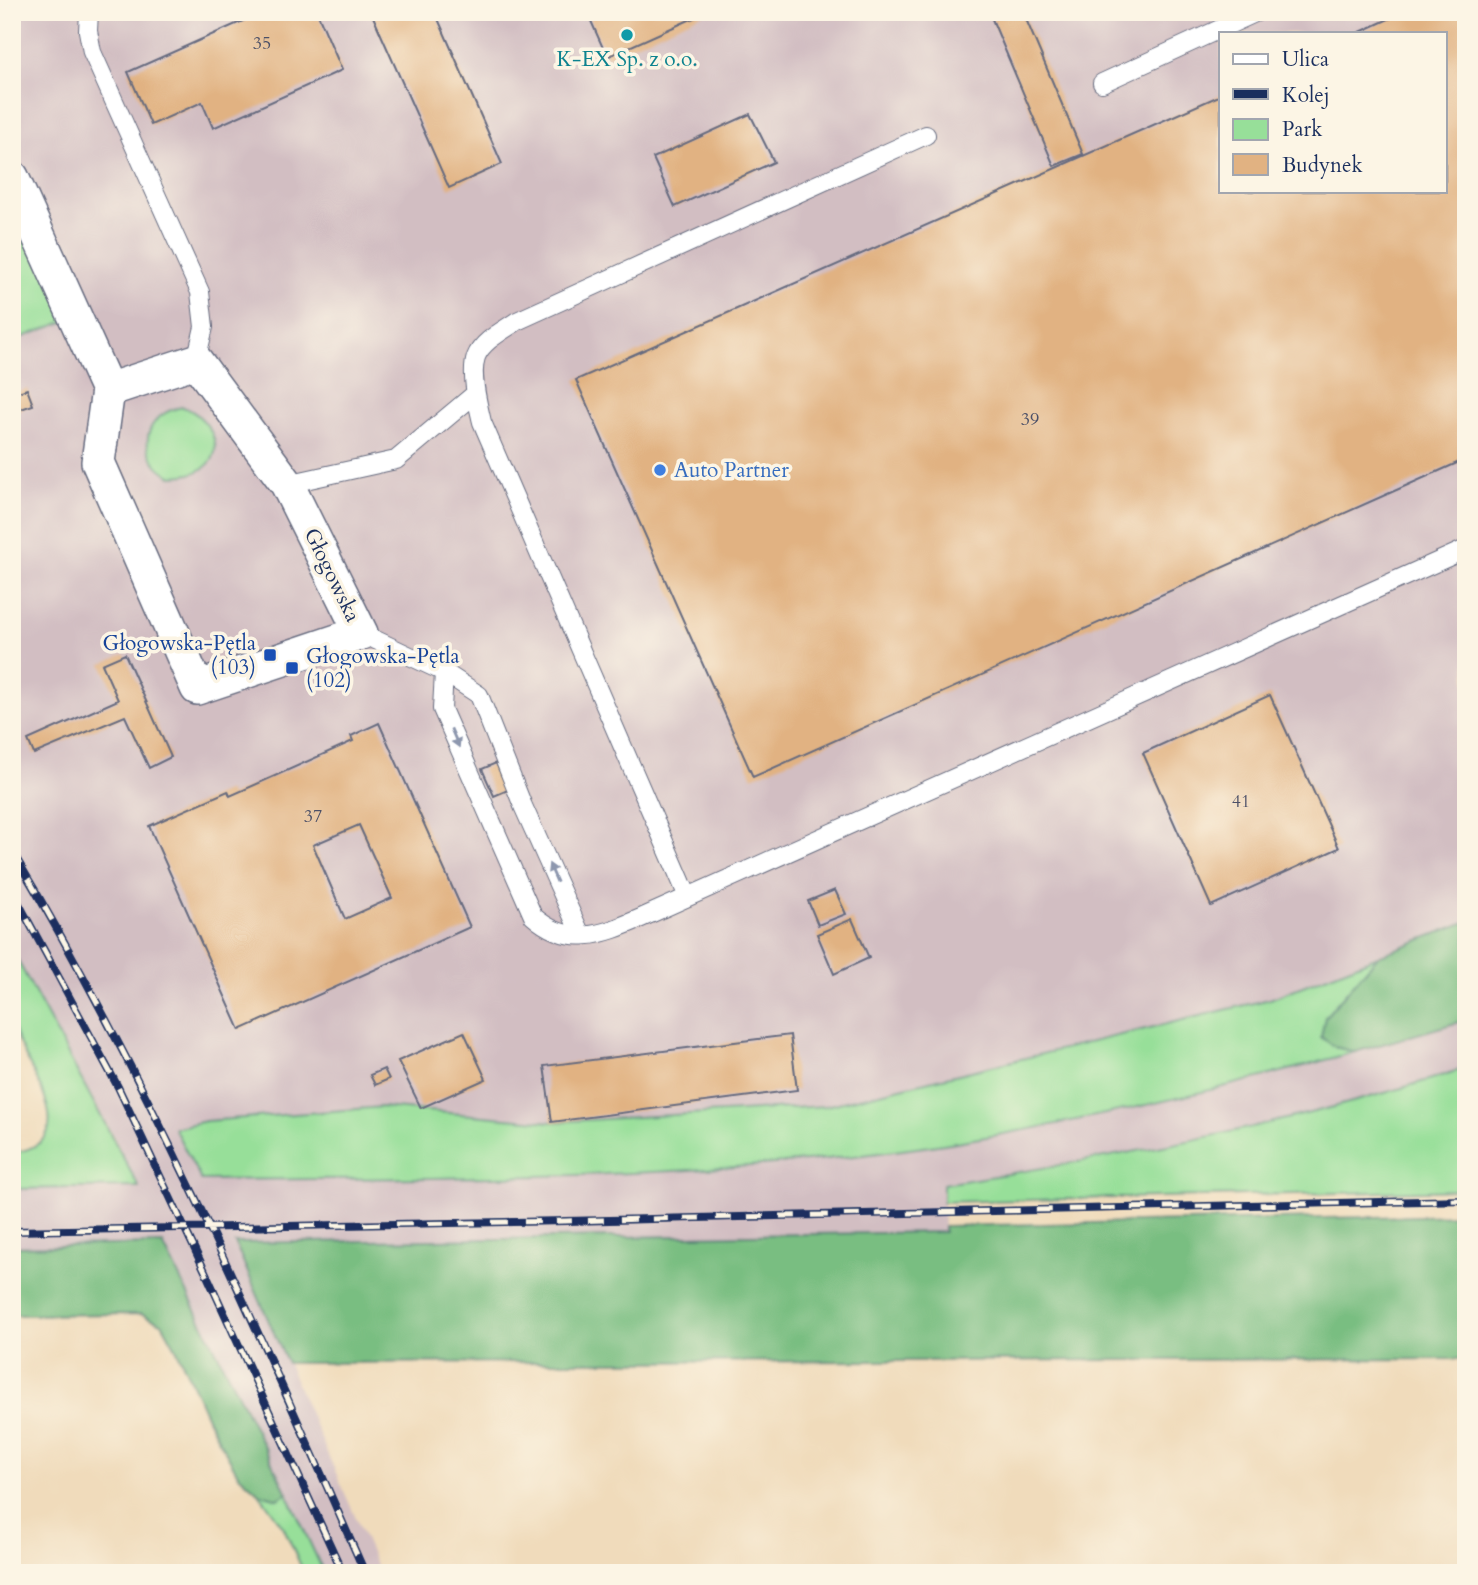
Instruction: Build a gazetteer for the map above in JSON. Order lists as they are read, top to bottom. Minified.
{"streets":{"street":["Głogowska"]},"places":{"other":["K-EX Sp. z o.o.","Auto Partner"],"transit":["Głogowska-Pętla (103)","Głogowska-Pętla (102)"]},"house_numbers":["35","39","41","37"],"legend":["Ulica","Kolej","Park","Budynek"]}
